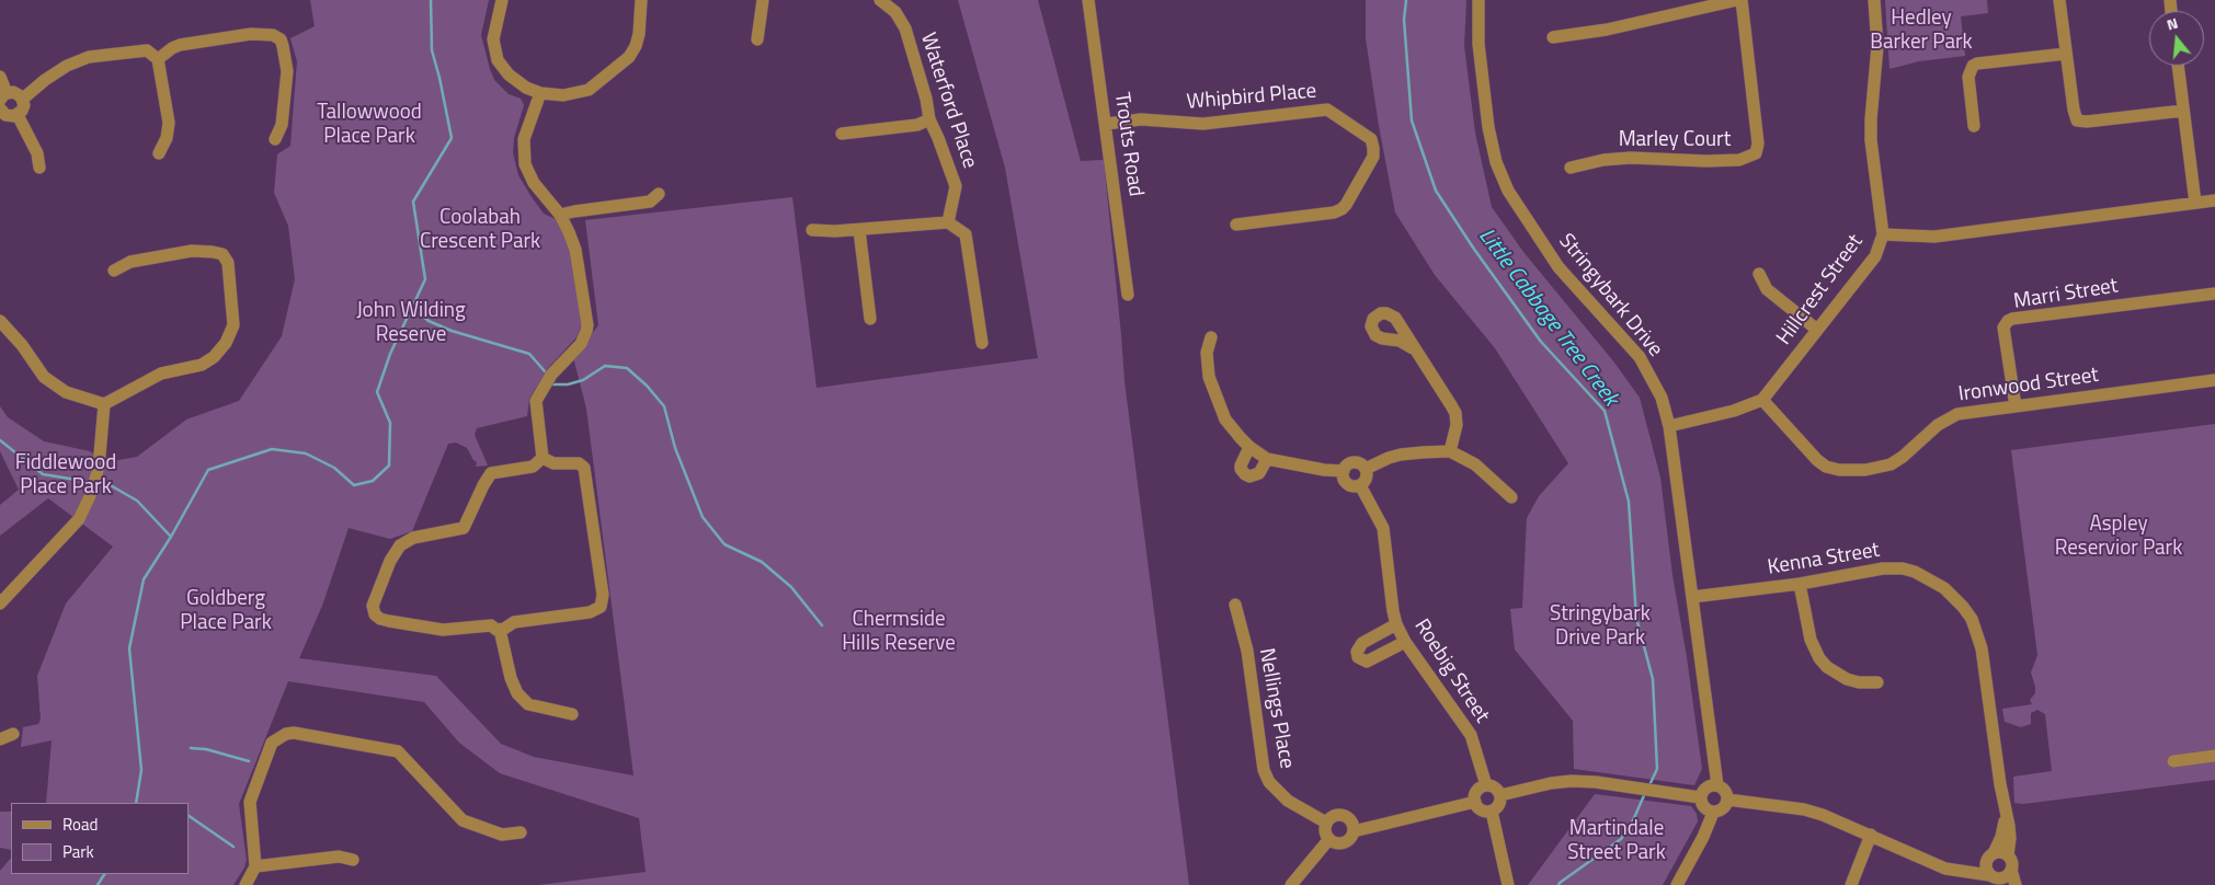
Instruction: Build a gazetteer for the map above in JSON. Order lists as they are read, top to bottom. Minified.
{"streets":{"street":["Whipbird Place","Waterford Place","Marley Court","Trouts Road","Hillcrest Street","Marri Street","Stringybark Drive","Ironwood Street","Kenna Street","Roebig Street","Nellings Place"]},"crossings":[["Whipbird Place","Trouts Road"],["Hillcrest Street","Ironwood Street"],["Marri Street","Ironwood Street"],["Stringybark Drive","Kenna Street"]],"water":["Little Cabbage Tree Creek"],"parks":["Hedley Barker Park","Tallowwood Place Park","Coolabah Crescent Park","John Wilding Reserve","Fiddlewood Place Park","Aspley Reservior Park","Goldberg Place Park","Stringybark Drive Park","Chermside Hills Reserve","Martindale Street Park"],"legend":["Road","Park"],"north":"top"}
